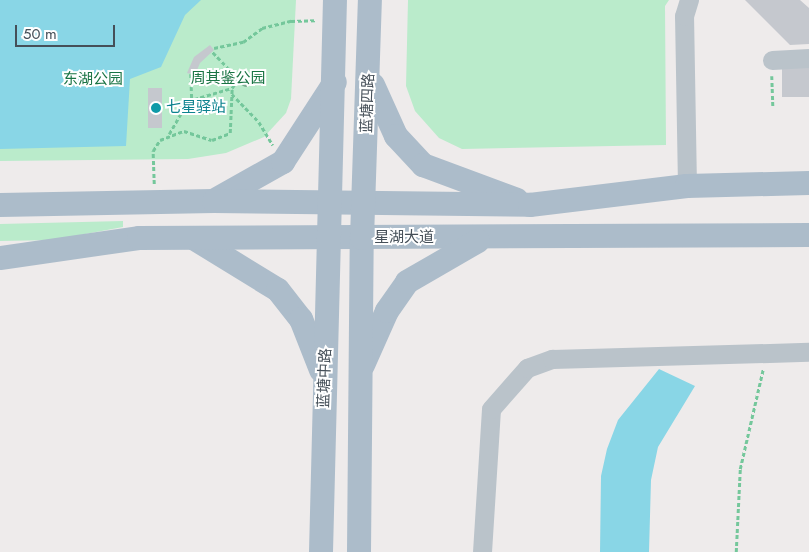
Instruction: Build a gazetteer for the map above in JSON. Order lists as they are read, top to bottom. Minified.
{"streets":{"main road":["蓝塘四路","星湖大道","蓝塘中路"]},"crossings":[["星湖大道","蓝塘中路"]],"parks":["周其鉴公园","东湖公园"],"places":["七星驿站"],"scale_bar":"50 m"}
